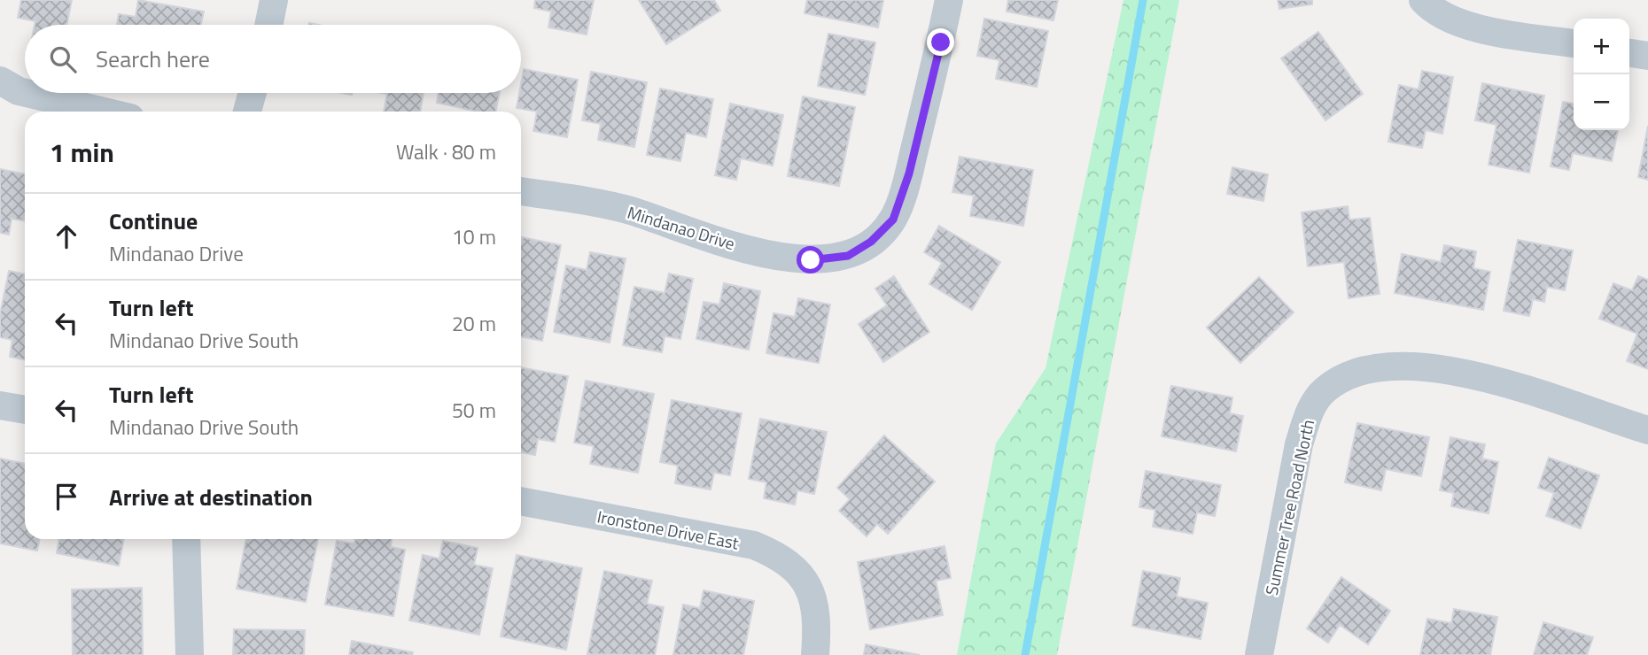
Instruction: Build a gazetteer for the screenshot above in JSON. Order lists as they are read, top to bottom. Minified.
{"streets":{"street":["Mindanao Drive","Summer Tree Road North","Ironstone Drive East"]},"page":{"map_buttons":["+","−"],"search":"Search here","heading":["1 min","Walk · 80 m"],"list":[["Continue","Mindanao Drive","10 m"],["Turn left","Mindanao Drive South","20 m"],["Turn left","Mindanao Drive South","50 m"],"Arrive at destination"]}}
